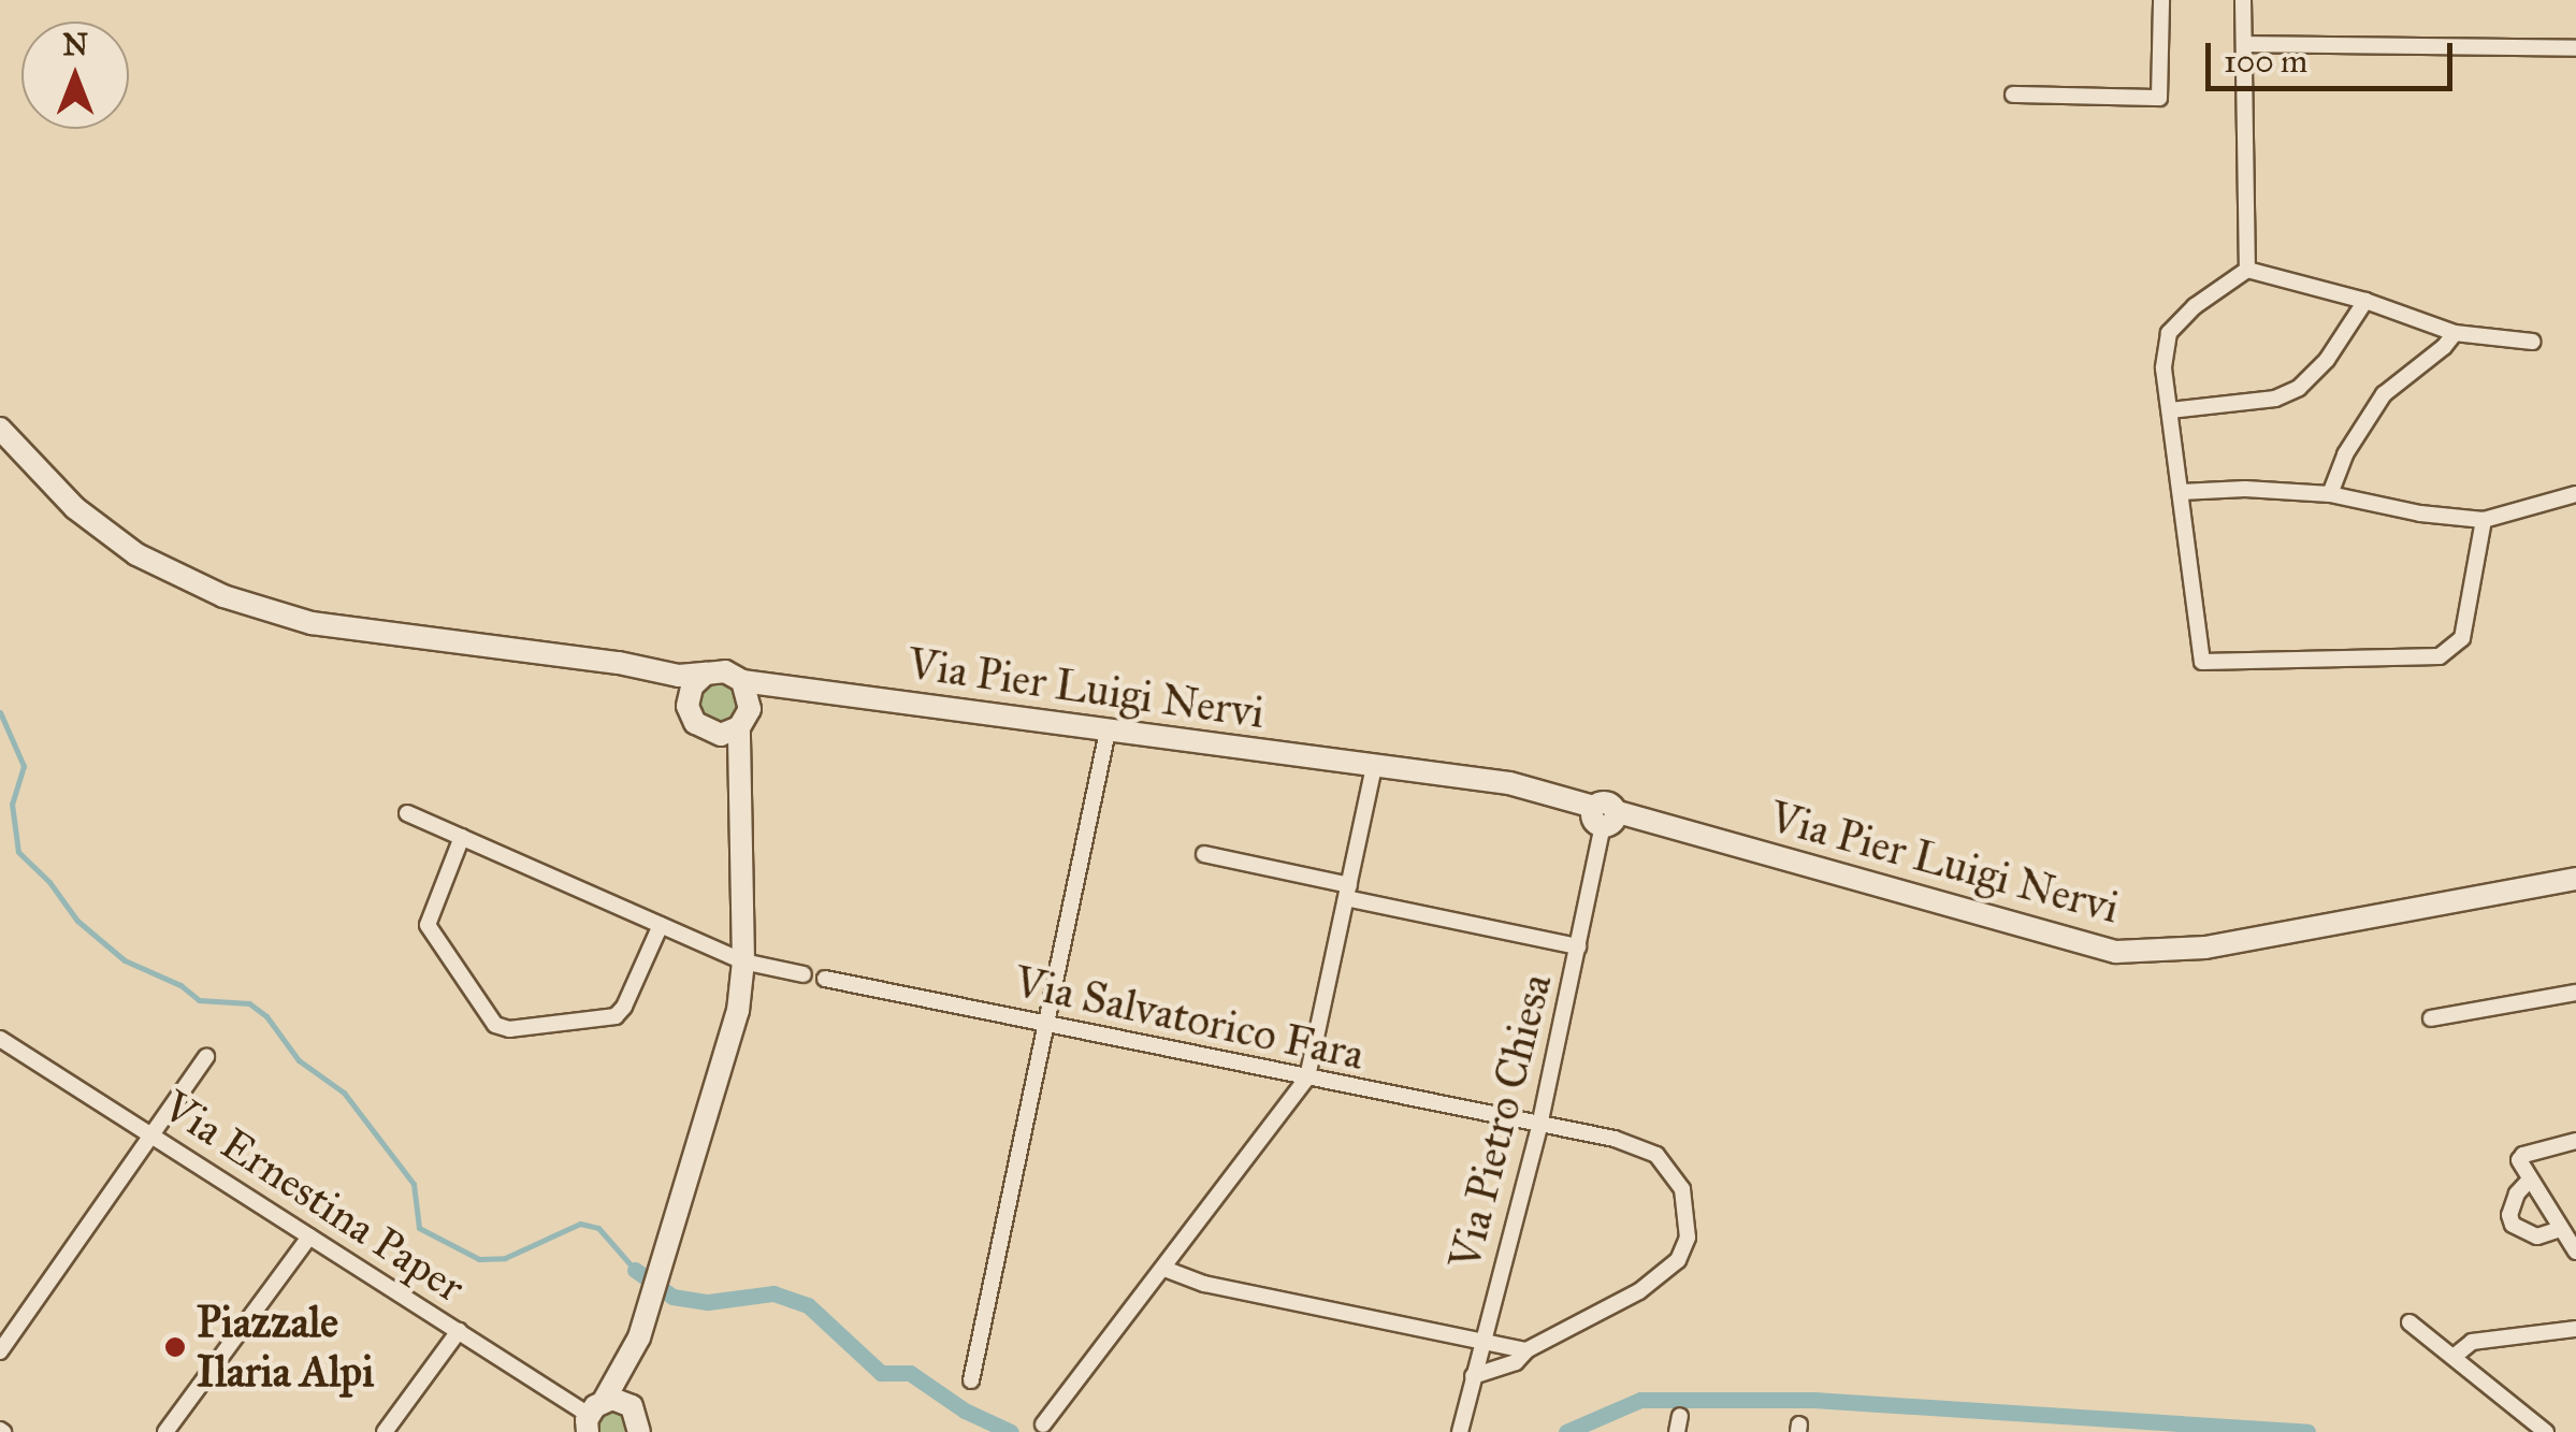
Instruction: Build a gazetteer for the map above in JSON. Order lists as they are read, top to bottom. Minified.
{"streets":{"street":["Via Pier Luigi Nervi","Via Salvatorico Fara","Via Pietro Chiesa","Via Ernestina Paper"]},"crossings":[["Via Pier Luigi Nervi","Via Pietro Chiesa"],["Via Salvatorico Fara","Via Pietro Chiesa"]],"places":["Piazzale Ilaria Alpi"],"scale_bar":"100 m","north":"top"}
